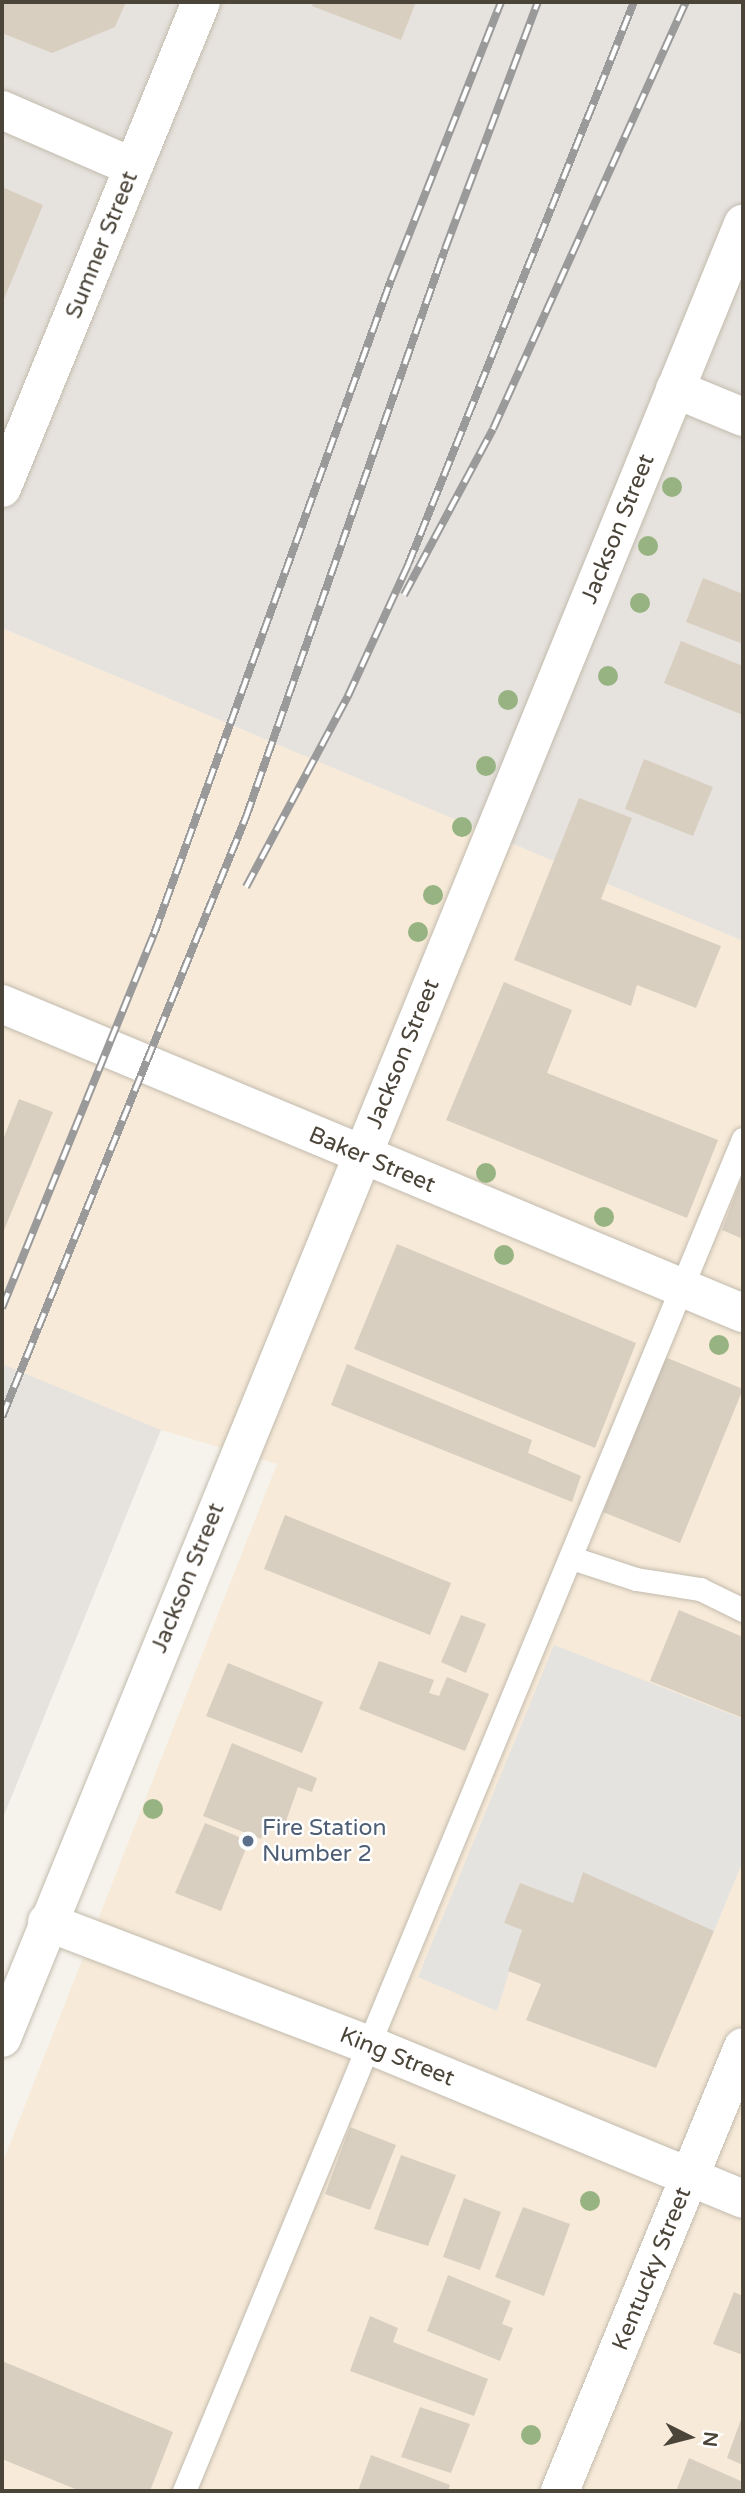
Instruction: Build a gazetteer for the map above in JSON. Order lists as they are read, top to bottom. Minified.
{"streets":{"street":["Sumner Street","Jackson Street","Baker Street","King Street","Kentucky Street"]},"crossings":[["Jackson Street","Baker Street"],["Jackson Street","King Street"],["King Street","Kentucky Street"]],"places":["Fire Station Number 2"],"north":"right"}
